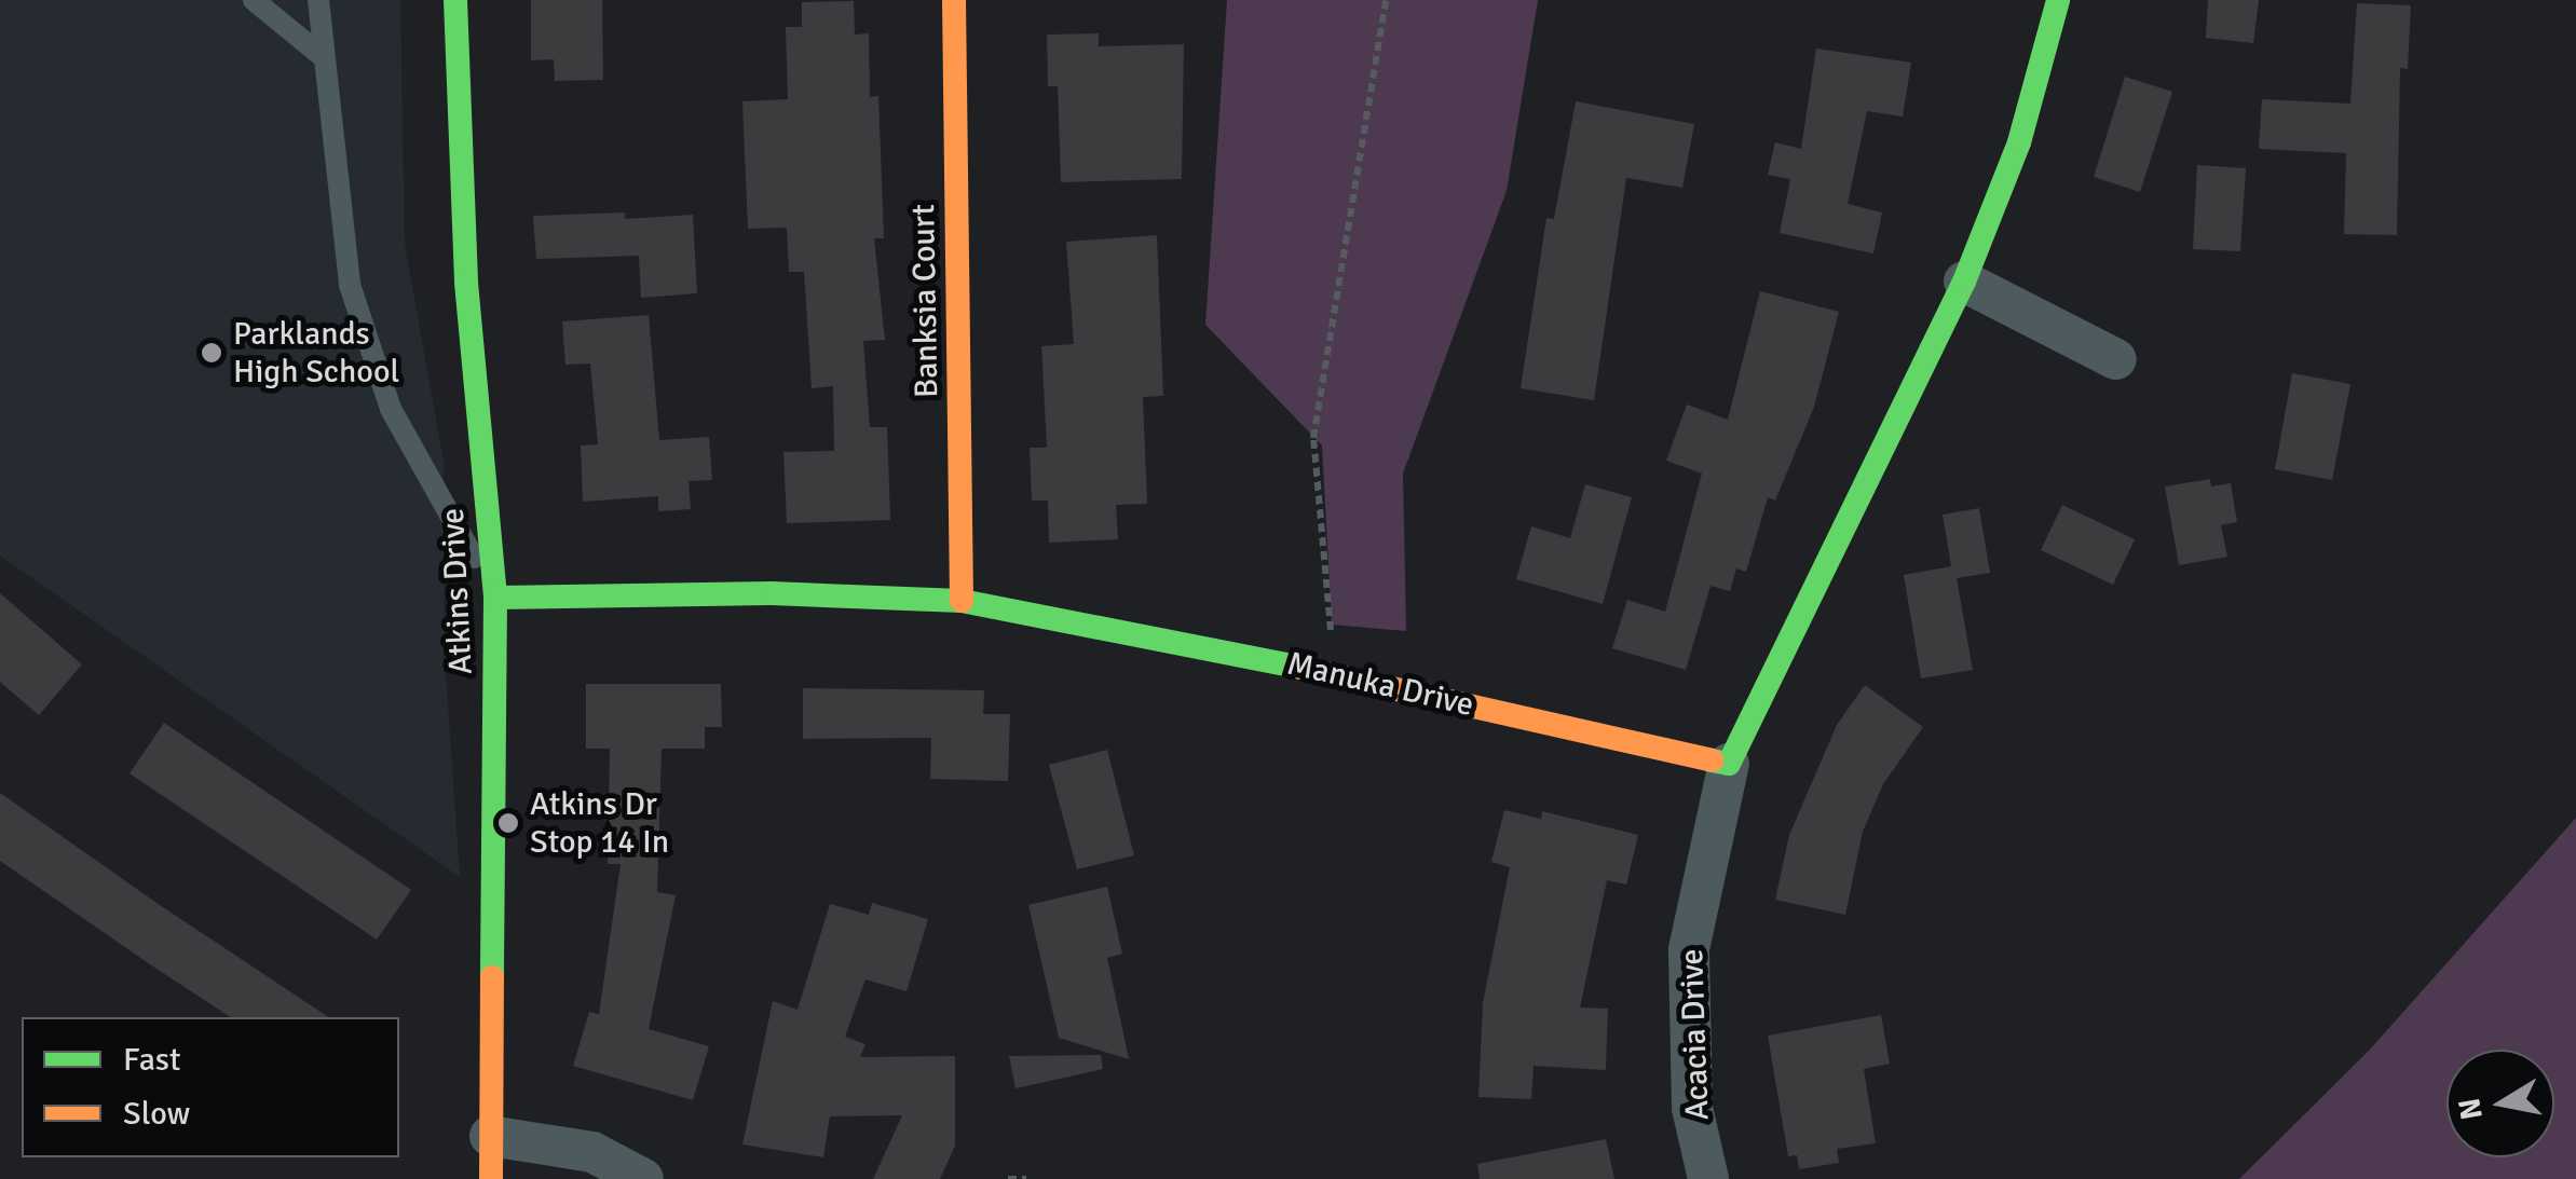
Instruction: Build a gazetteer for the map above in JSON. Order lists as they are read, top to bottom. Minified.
{"streets":{"street":["Banksia Court","Atkins Drive","Manuka Drive","Acacia Drive"]},"crossings":[["Banksia Court","Manuka Drive"],["Atkins Drive","Manuka Drive"],["Manuka Drive","Acacia Drive"]],"places":["Parklands High School","Atkins Dr Stop 14 In"],"legend":["Fast","Slow"],"north":"left"}
